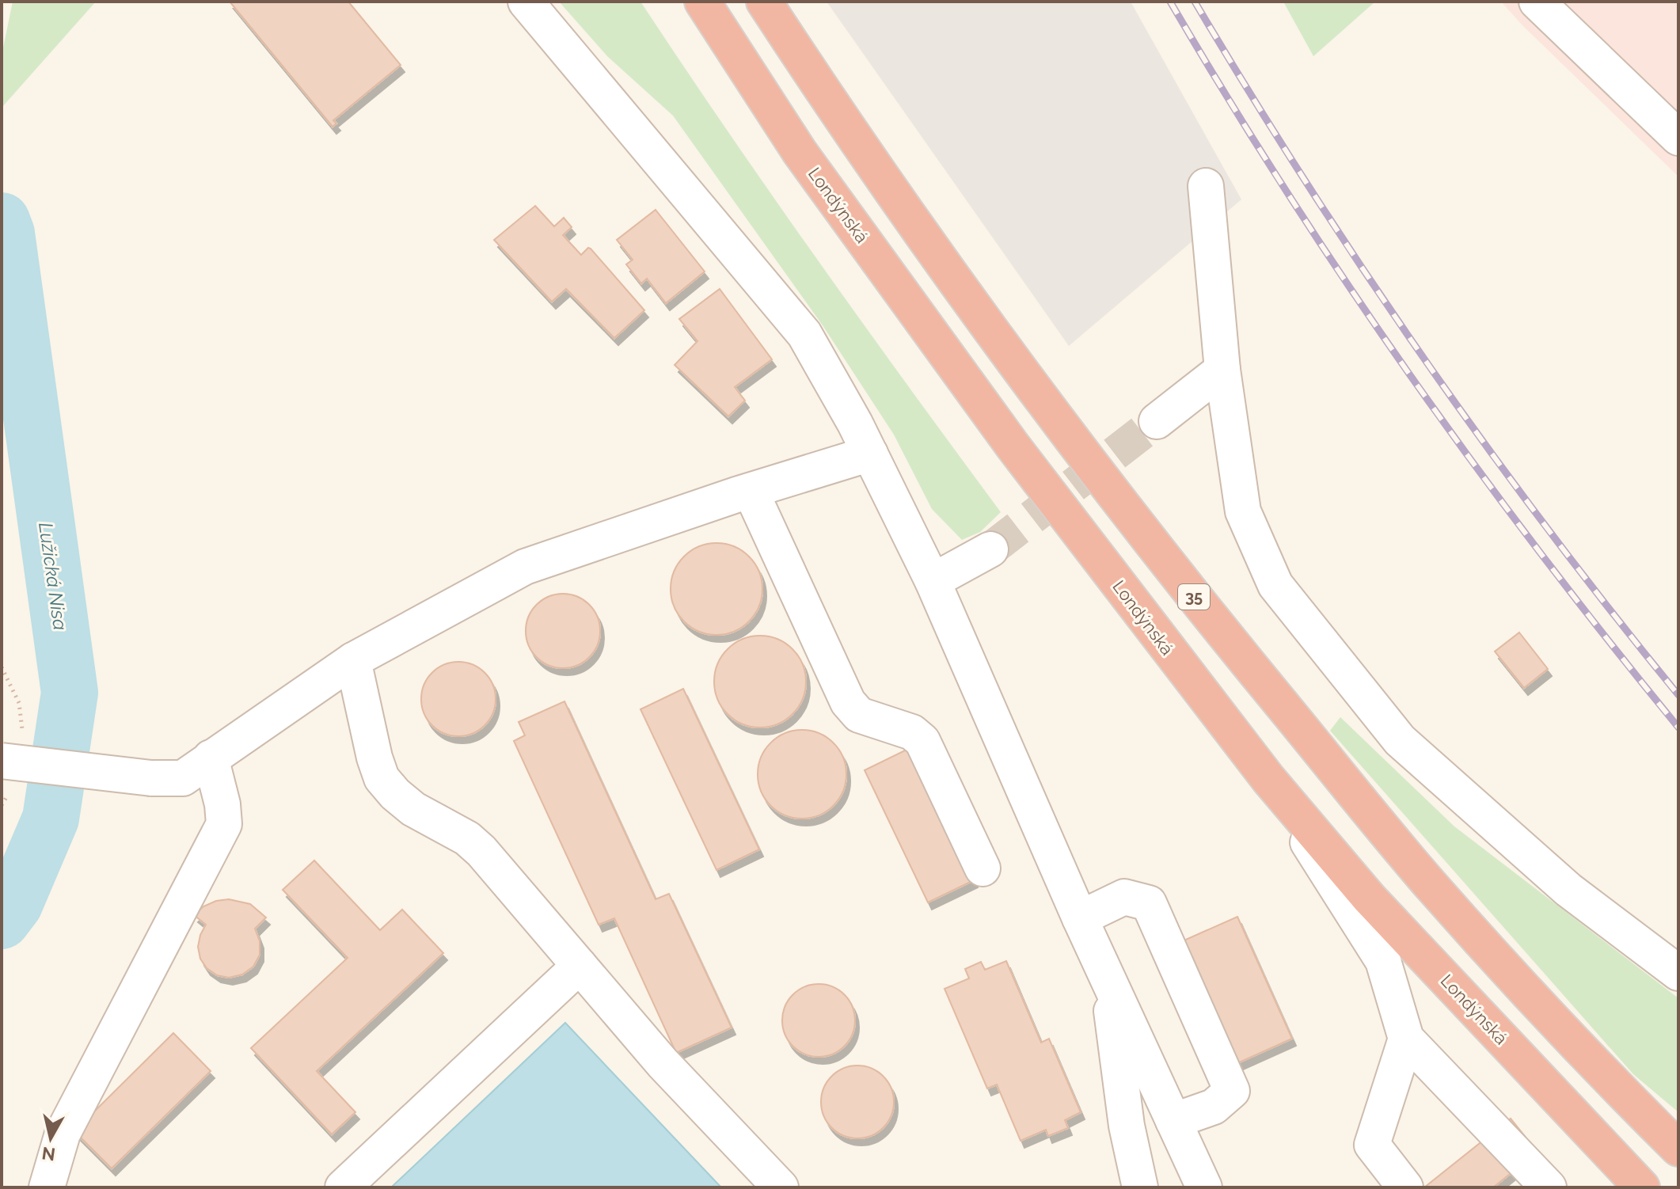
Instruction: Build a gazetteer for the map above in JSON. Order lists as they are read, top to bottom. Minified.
{"streets":{"highway":["Londýnská","35"]},"water":["Lužická Nisa"],"north":"bottom"}
